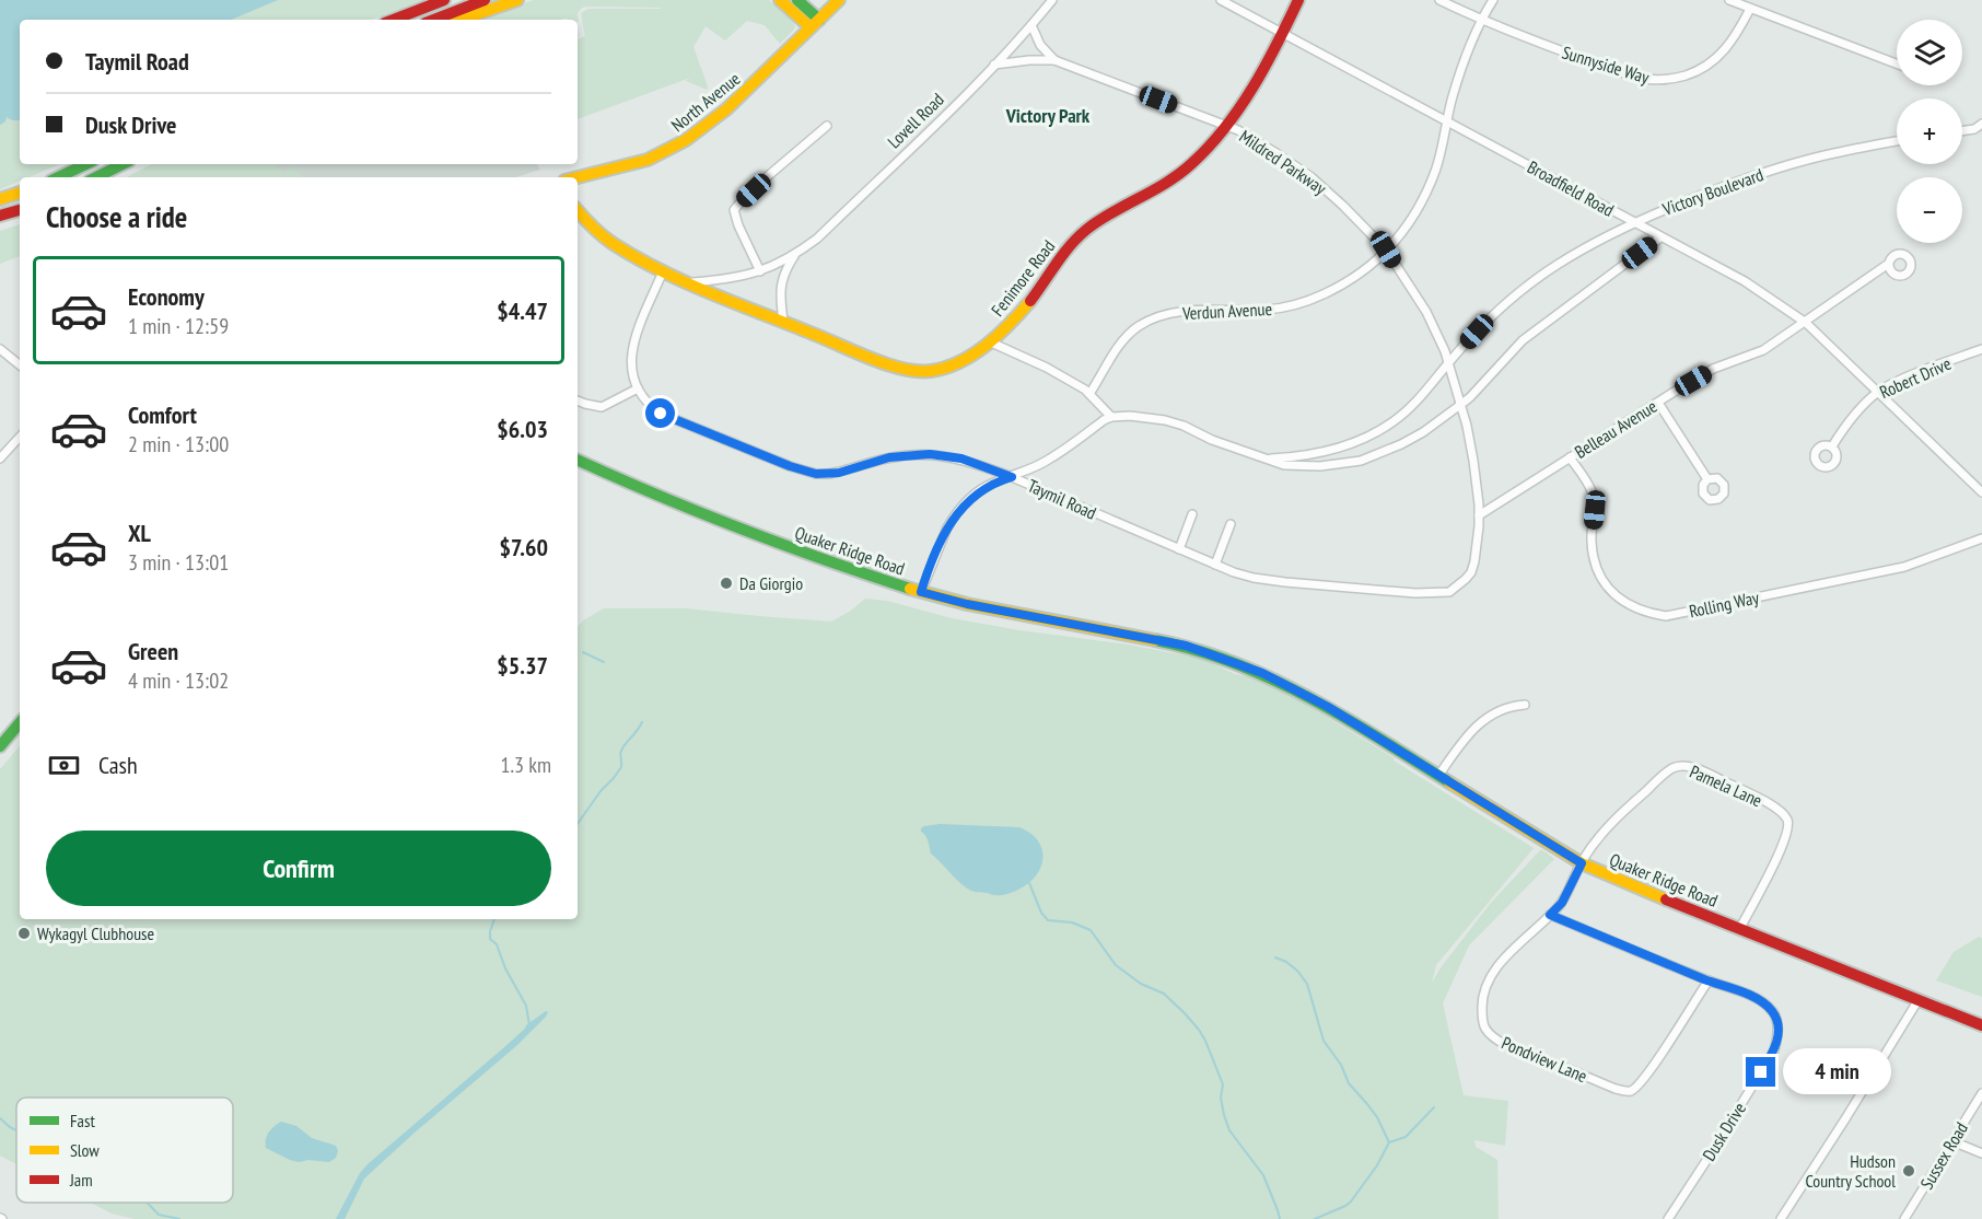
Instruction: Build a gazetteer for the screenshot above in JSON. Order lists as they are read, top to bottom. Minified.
{"streets":{"main road":["North Avenue","Lovell Road","Fenimore Road","Quaker Ridge Road"],"street":["Sunnyside Way","Mildred Parkway","Broadfield Road","Victory Boulevard","Verdun Avenue","Robert Drive","Belleau Avenue","Taymil Road","Rolling Way","Pamela Lane","Pondview Lane","Dusk Drive","Sussex Road"]},"crossings":[["Sunnyside Way","Verdun Avenue"],["Lovell Road","Mildred Parkway"],["Lovell Road","Fenimore Road"],["Lovell Road","Taymil Road"],["Mildred Parkway","Victory Boulevard"],["Mildred Parkway","Fenimore Road"],["Mildred Parkway","Verdun Avenue"],["Mildred Parkway","Belleau Avenue"],["Mildred Parkway","Taymil Road"],["Broadfield Road","Victory Boulevard"],["Broadfield Road","Fenimore Road"],["Broadfield Road","Verdun Avenue"],["Broadfield Road","Robert Drive"],["Broadfield Road","Belleau Avenue"],["Belleau Avenue","Rolling Way"],["Quaker Ridge Road","Pamela Lane"],["Quaker Ridge Road","Pondview Lane"],["Pamela Lane","Pondview Lane"],["Pondview Lane","Dusk Drive"]],"districts":["Victory Park"],"places":["Da Giorgio","Wykagyl Clubhouse","Hudson Country School"],"legend":["Fast","Slow","Jam"],"page":{"map_buttons":["+","−"],"banner":["Taymil Road","Dusk Drive"],"heading":"Choose a ride","list":[{"name":"Economy","note":"1 min · 12:59","value":"$4.47"},{"name":"Comfort","note":"2 min · 13:00","value":"$6.03"},{"name":"XL","note":"3 min · 13:01","value":"$7.60"},{"name":"Green","note":"4 min · 13:02","value":"$5.37"}],"pay":["Cash","1.3 km"],"buttons":"Confirm","bubble":"4 min"}}
